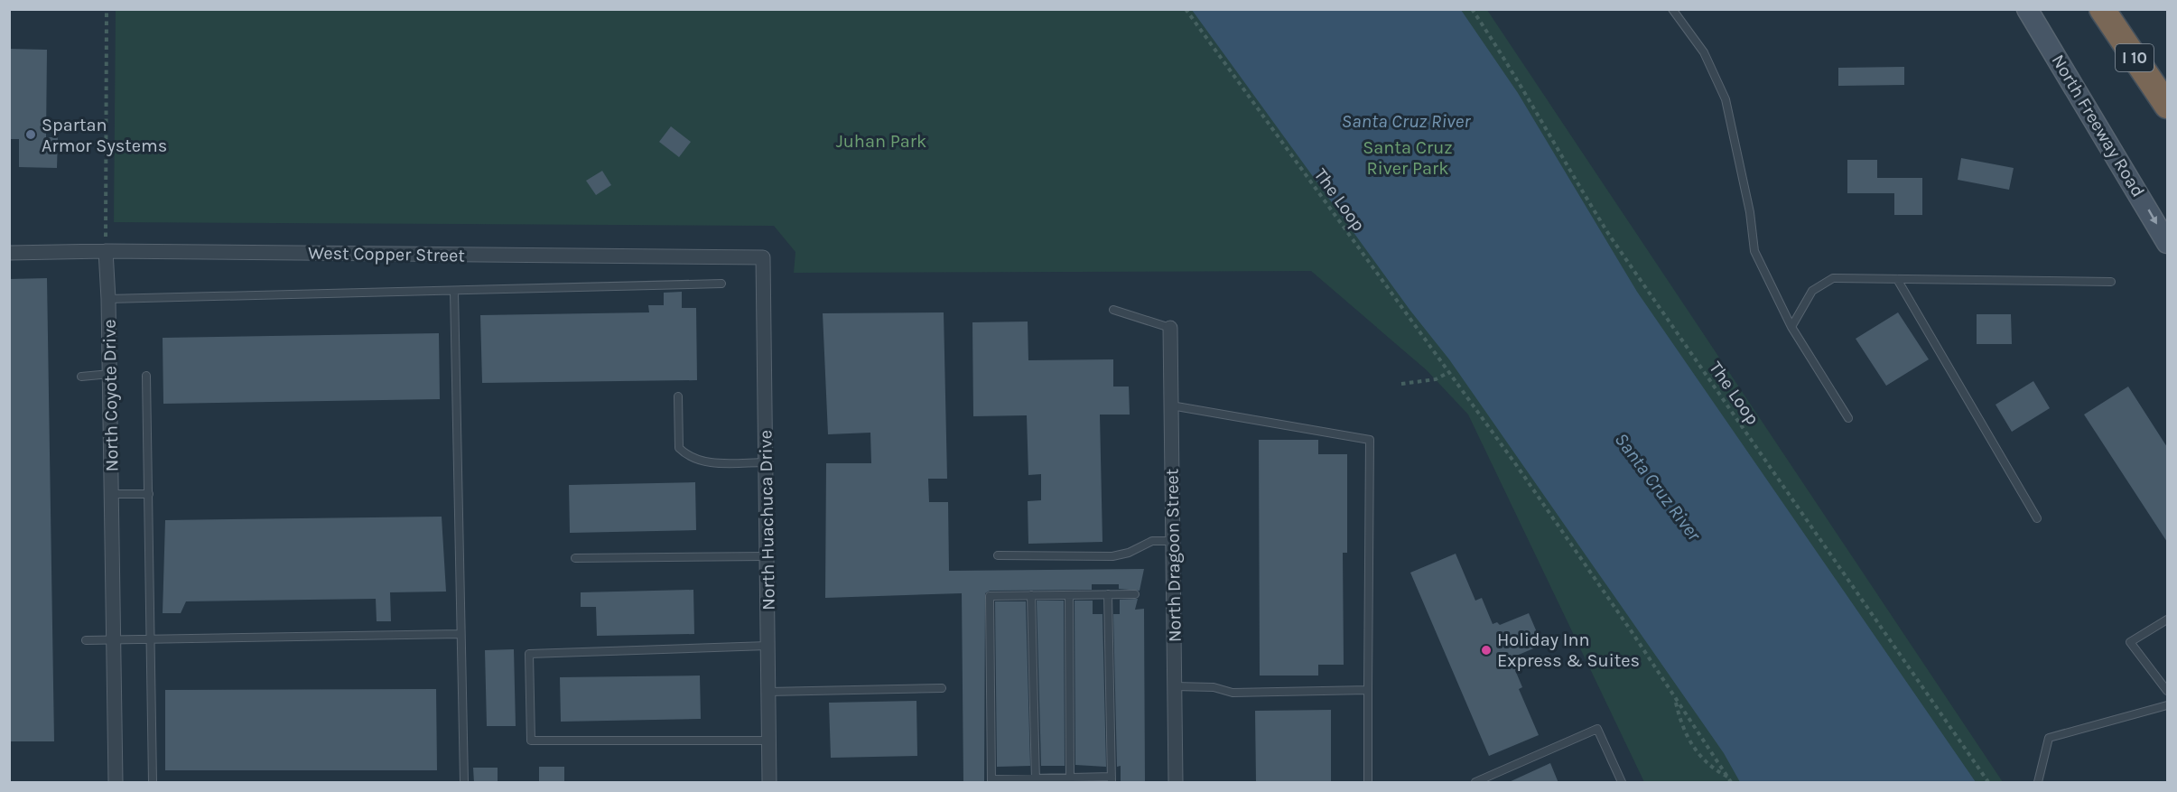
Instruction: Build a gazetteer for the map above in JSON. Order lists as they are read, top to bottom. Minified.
{"streets":{"highway":["I 10"],"main road":["North Freeway Road"],"street":["West Copper Street","North Coyote Drive","North Huachuca Drive","North Dragoon Street"],"path":["The Loop"]},"crossings":[["West Copper Street","North Coyote Drive"],["West Copper Street","North Huachuca Drive"]],"one_way":["North Freeway Road"],"water":["Santa Cruz River"],"parks":["Juhan Park","Santa Cruz River Park"],"places":["Spartan Armor Systems","Holiday Inn Express & Suites"]}
